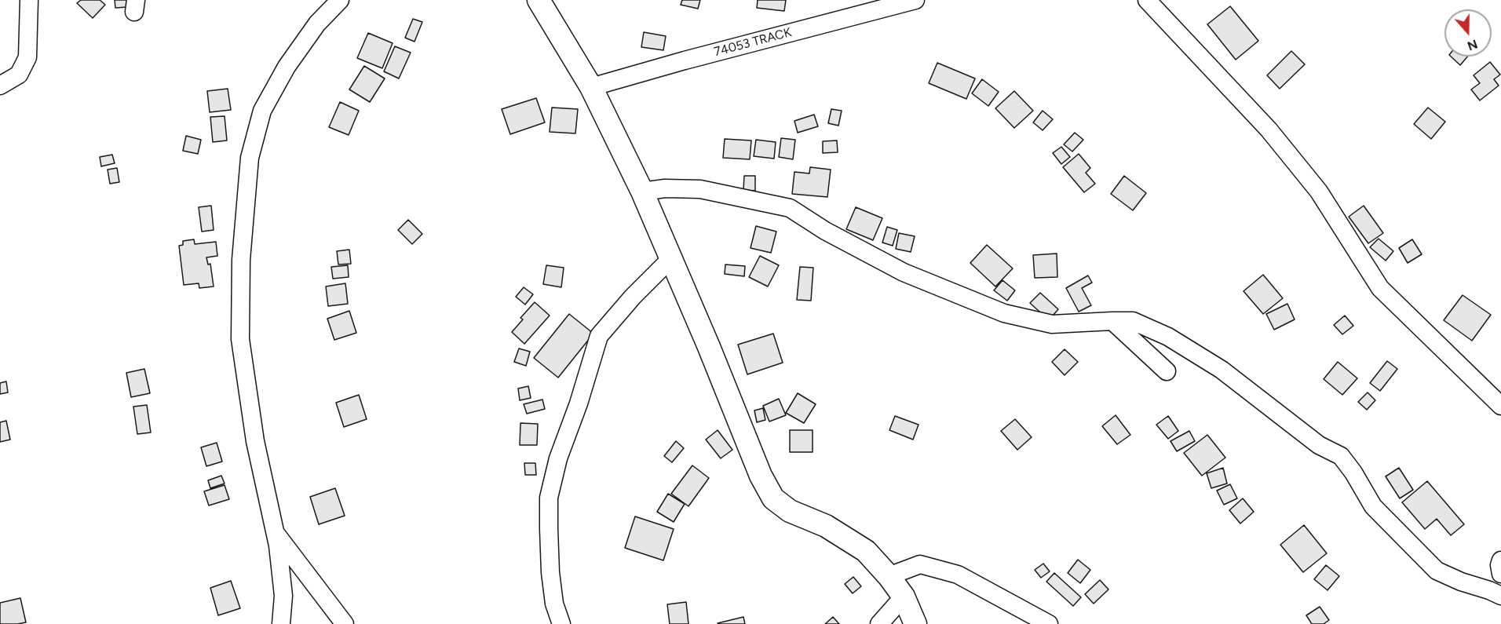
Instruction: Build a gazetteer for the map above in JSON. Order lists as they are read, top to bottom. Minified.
{"streets":{"street":["74053 TRACK"]},"north":"bottom"}
